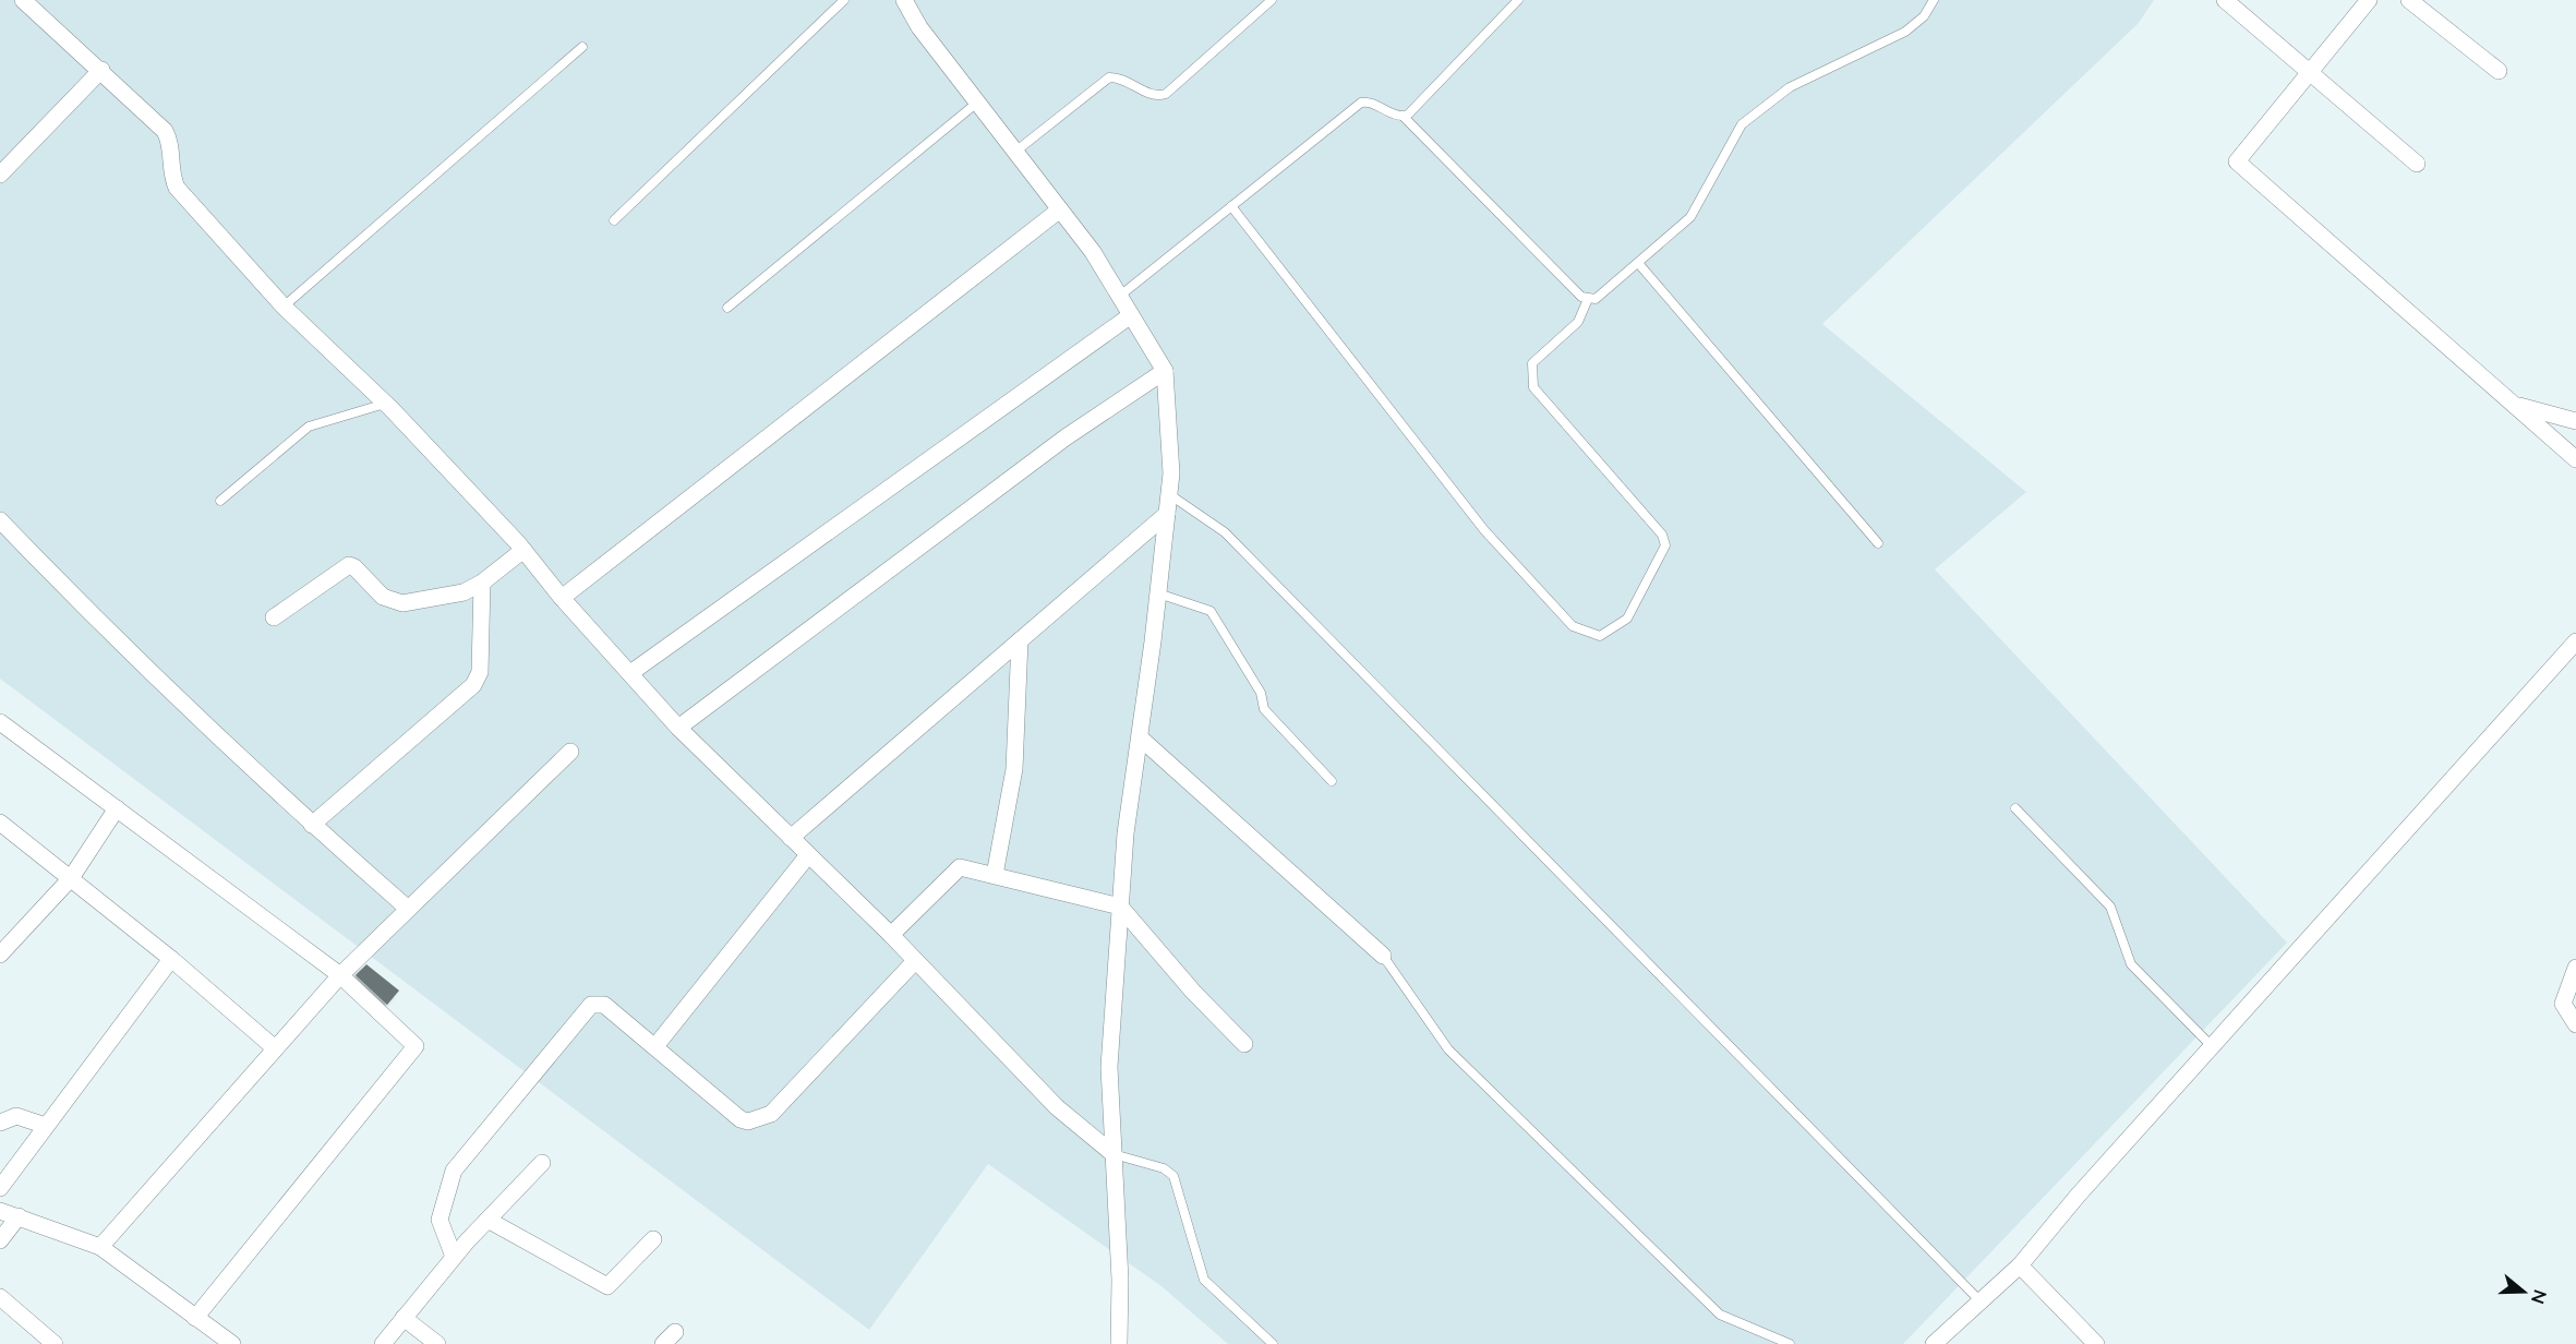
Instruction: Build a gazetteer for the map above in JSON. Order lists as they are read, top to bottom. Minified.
{"north":"right"}
